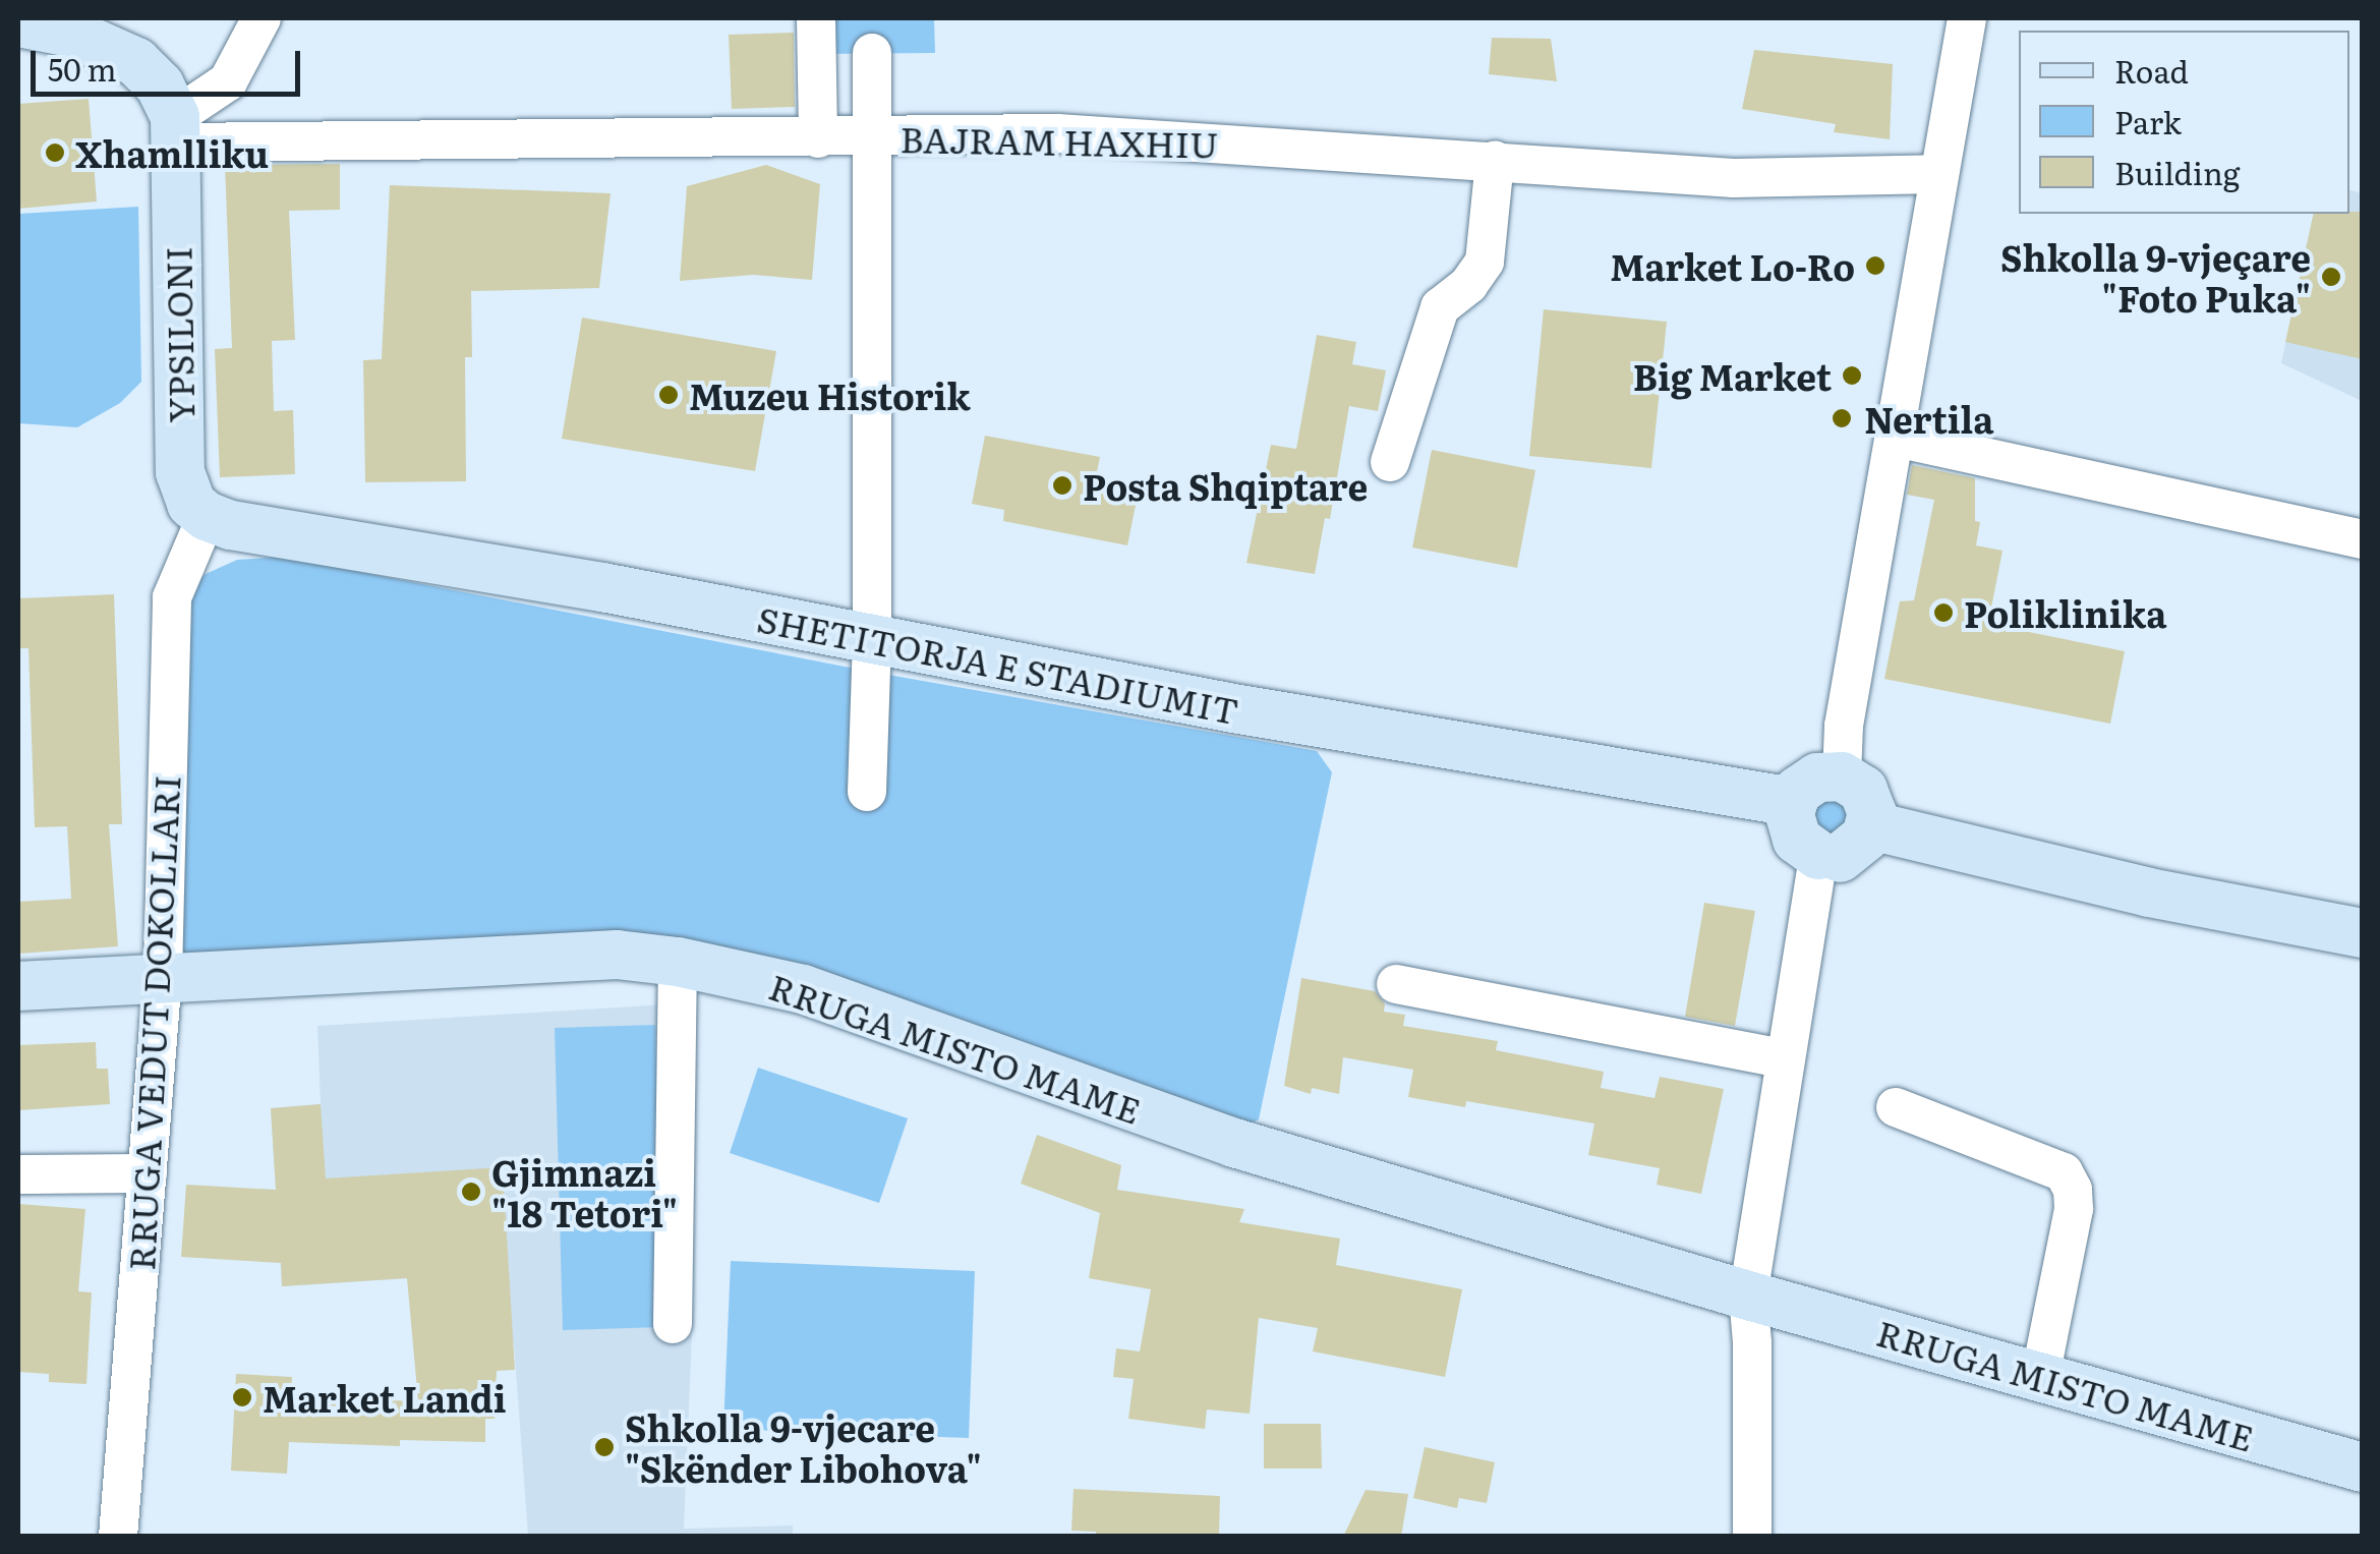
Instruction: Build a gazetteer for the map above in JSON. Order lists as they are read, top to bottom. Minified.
{"streets":{"main road":["YPSILONI","SHETITORJA E STADIUMIT","RRUGA MISTO MAME"],"street":["BAJRAM HAXHIU","RRUGA VEDUT DOKOLLARI"]},"crossings":[["BAJRAM HAXHIU","YPSILONI"],["YPSILONI","SHETITORJA E STADIUMIT"],["YPSILONI","RRUGA VEDUT DOKOLLARI"],["SHETITORJA E STADIUMIT","RRUGA VEDUT DOKOLLARI"],["RRUGA VEDUT DOKOLLARI","RRUGA MISTO MAME"]],"places":["Xhamlliku","Market Lo-Ro","Shkolla 9-vjeçare \"Foto Puka\"","Big Market","Muzeu Historik","Nertila","Posta Shqiptare","Poliklinika","Gjimnazi \"18 Tetori\"","Market Landi","Shkolla 9-vjecare \"Skënder Libohova\""],"legend":["Road","Park","Building"],"scale_bar":"50 m"}
